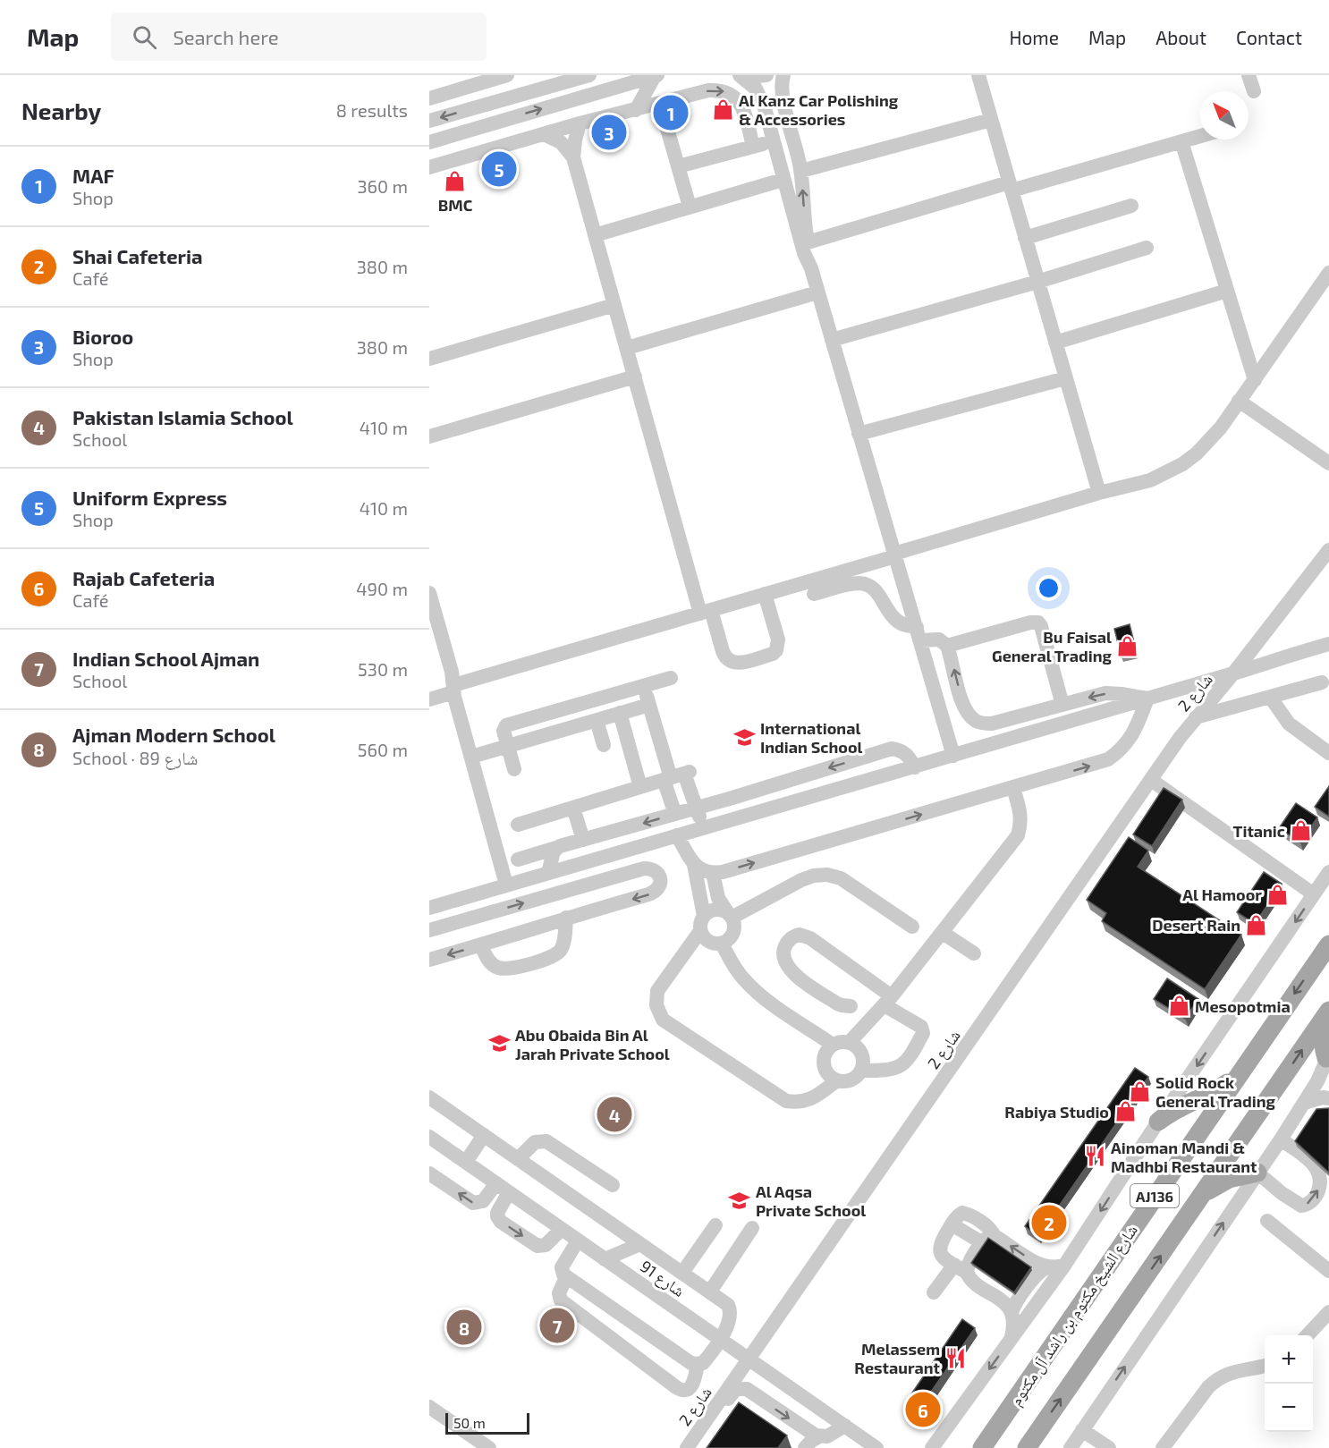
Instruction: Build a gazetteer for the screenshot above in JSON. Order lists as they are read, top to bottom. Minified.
{"streets":{"main road":["AJ136","شارع الشيخ مكتوم بن راشد آل مكتوم"],"street":["شارع 2","شارع 91"]},"crossings":[["شارع 2","شارع 91"]],"places":{"shop":["Al Kanz Car Polishing & Accessories","BMC","Bu Faisal General Trading","Titanic","Al Hamoor","Desert Rain","Mesopotmia","Solid Rock General Trading","Rabiya Studio"],"school or university":["International Indian School","Abu Obaida Bin Al Jarah Private School","Al Aqsa Private School"],"restaurant":["Ainoman Mandi & Madhbi Restaurant","Melassem Restaurant"]},"scale_bar":"50 m","north":"top left","page":{"header":"Map","search":"Search here","nav":["Home","Map","About","Contact"],"heading":["Nearby","8 results"],"pins":["1","3","5","4","2","7","8","6"],"list":[{"mark":"1","name":"MAF","note":"Shop","value":"360 m"},{"mark":"2","name":"Shai Cafeteria","note":"Café","value":"380 m"},{"mark":"3","name":"Bioroo","note":"Shop","value":"380 m"},{"mark":"4","name":"Pakistan Islamia School","note":"School","value":"410 m"},{"mark":"5","name":"Uniform Express","note":"Shop","value":"410 m"},{"mark":"6","name":"Rajab Cafeteria","note":"Café","value":"490 m"},{"mark":"7","name":"Indian School Ajman","note":"School","value":"530 m"},{"mark":"8","name":"Ajman Modern School","note":"School · شارع 89","value":"560 m"}],"map_buttons":["+","−"],"scale":"50 m"}}
